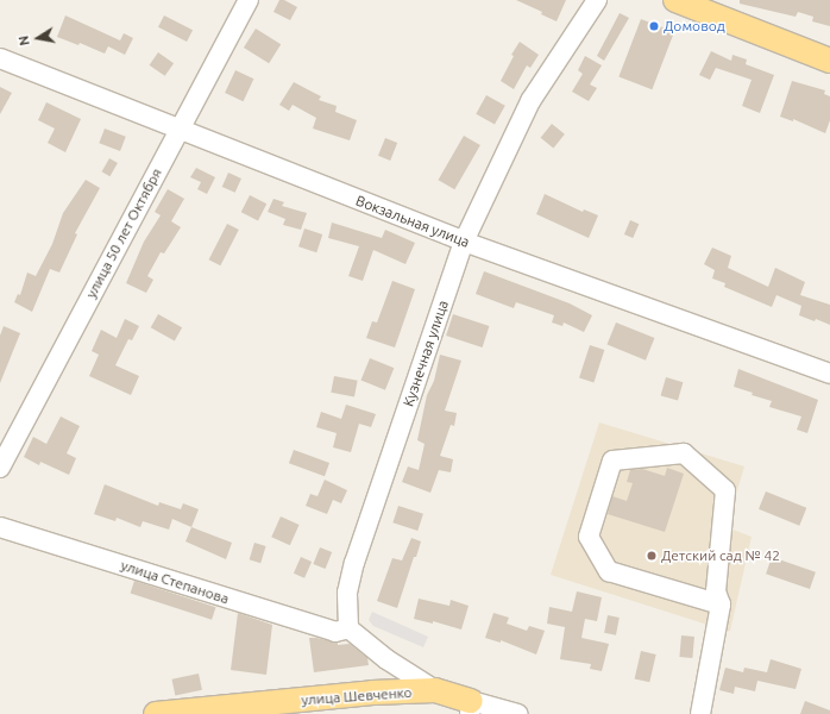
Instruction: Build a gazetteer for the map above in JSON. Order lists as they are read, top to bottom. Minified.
{"streets":{"main road":["улица Шевченко"],"street":["Вокзальная улица","улица 50 лет Октября","Кузнечная улица","улица Степанова"]},"crossings":[["Вокзальная улица","улица 50 лет Октября"],["Вокзальная улица","Кузнечная улица"],["Кузнечная улица","улица Степанова"]],"places":["Домовод","Детский сад № 42"],"north":"left"}
